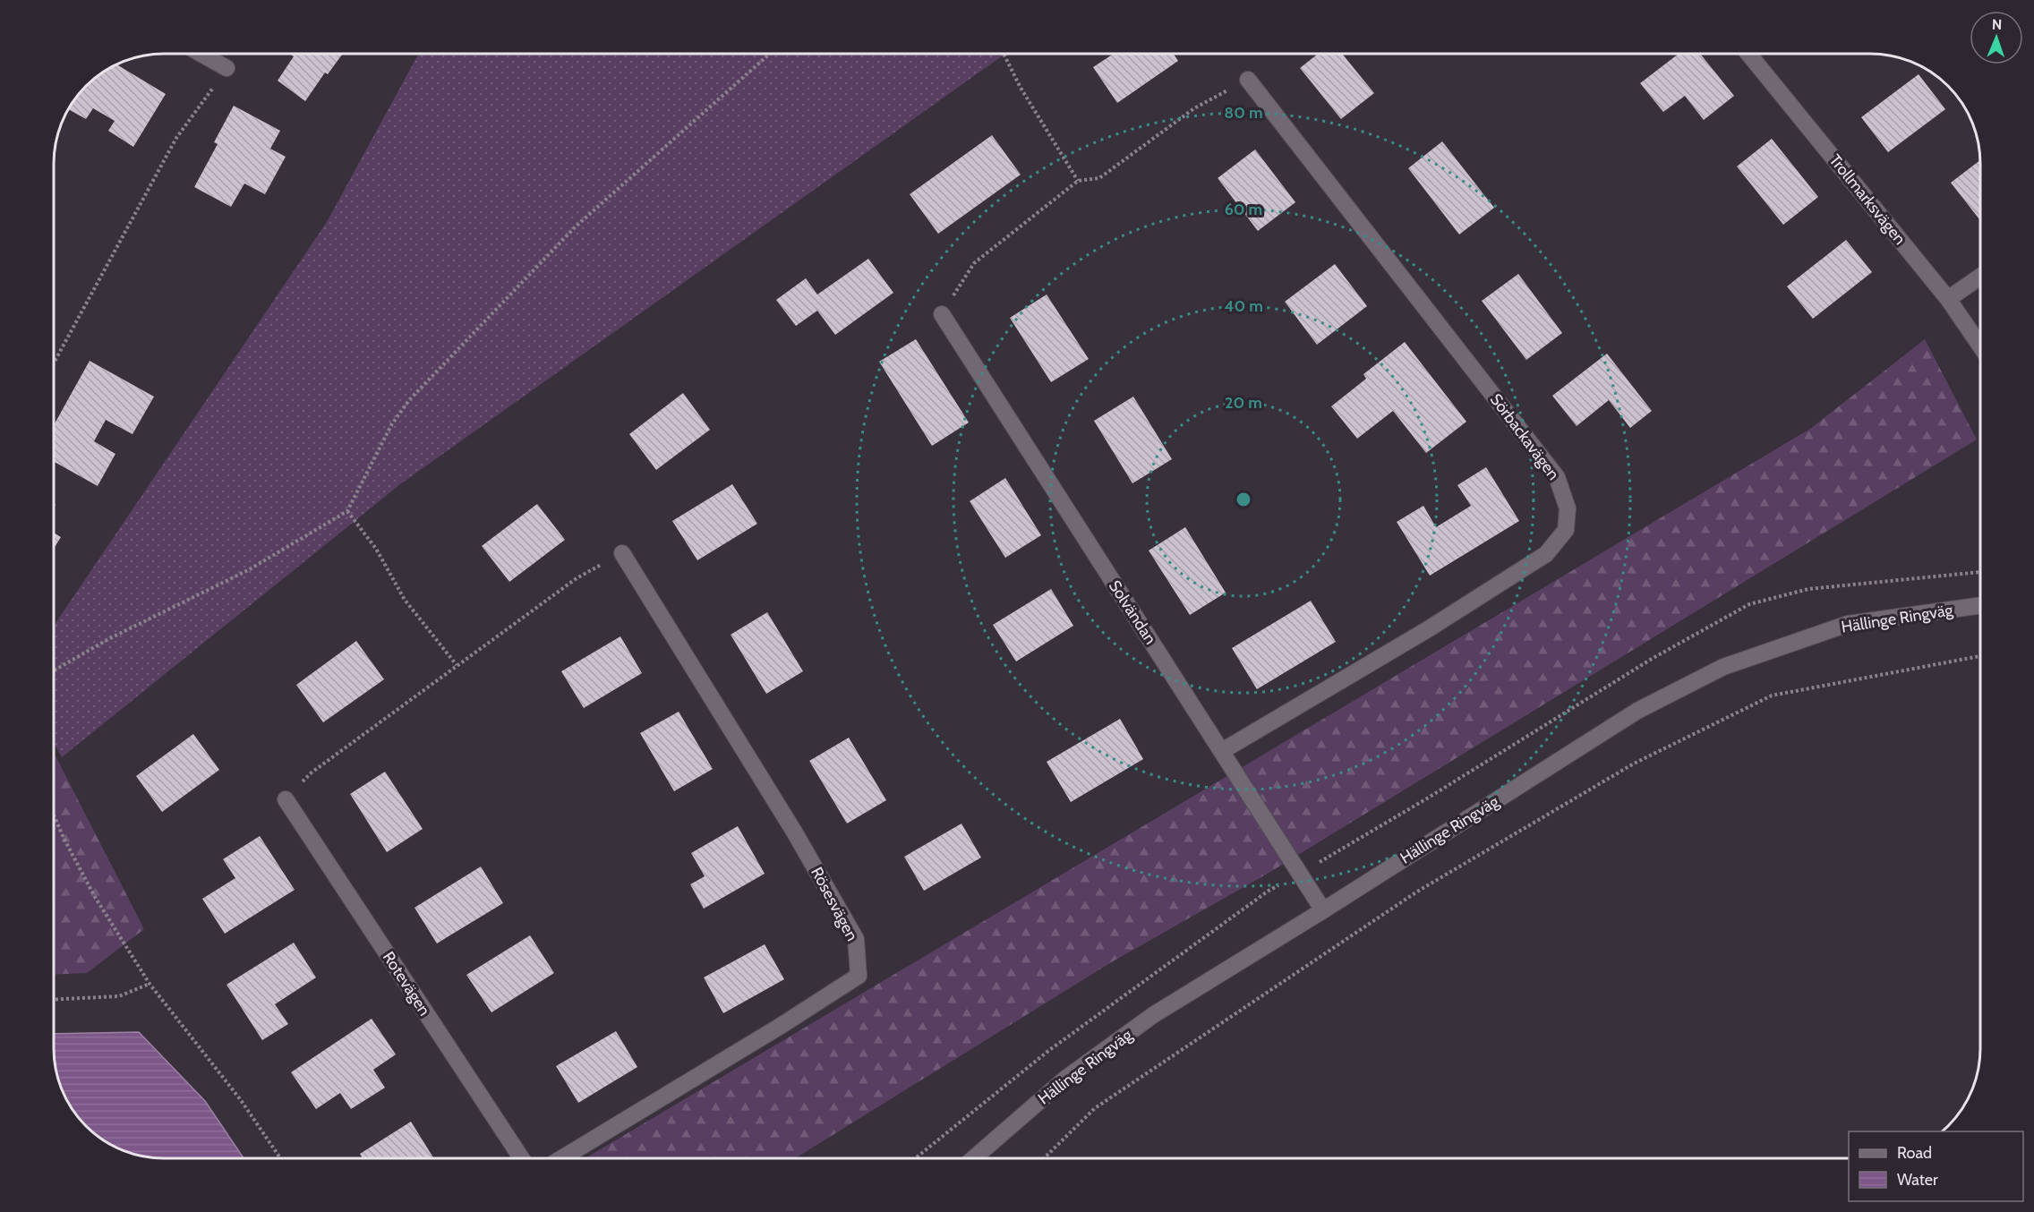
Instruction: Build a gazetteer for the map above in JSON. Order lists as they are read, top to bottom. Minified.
{"streets":{"street":["Trollmarksvägen","Sörbackavägen","Solvändan","Hällinge Ringväg","Rösesvägen","Rotevägen"]},"crossings":[["Sörbackavägen","Solvändan"],["Solvändan","Hällinge Ringväg"]],"legend":["Road","Water"],"north":"top","rings":["80 m","60 m","40 m","20 m"]}
